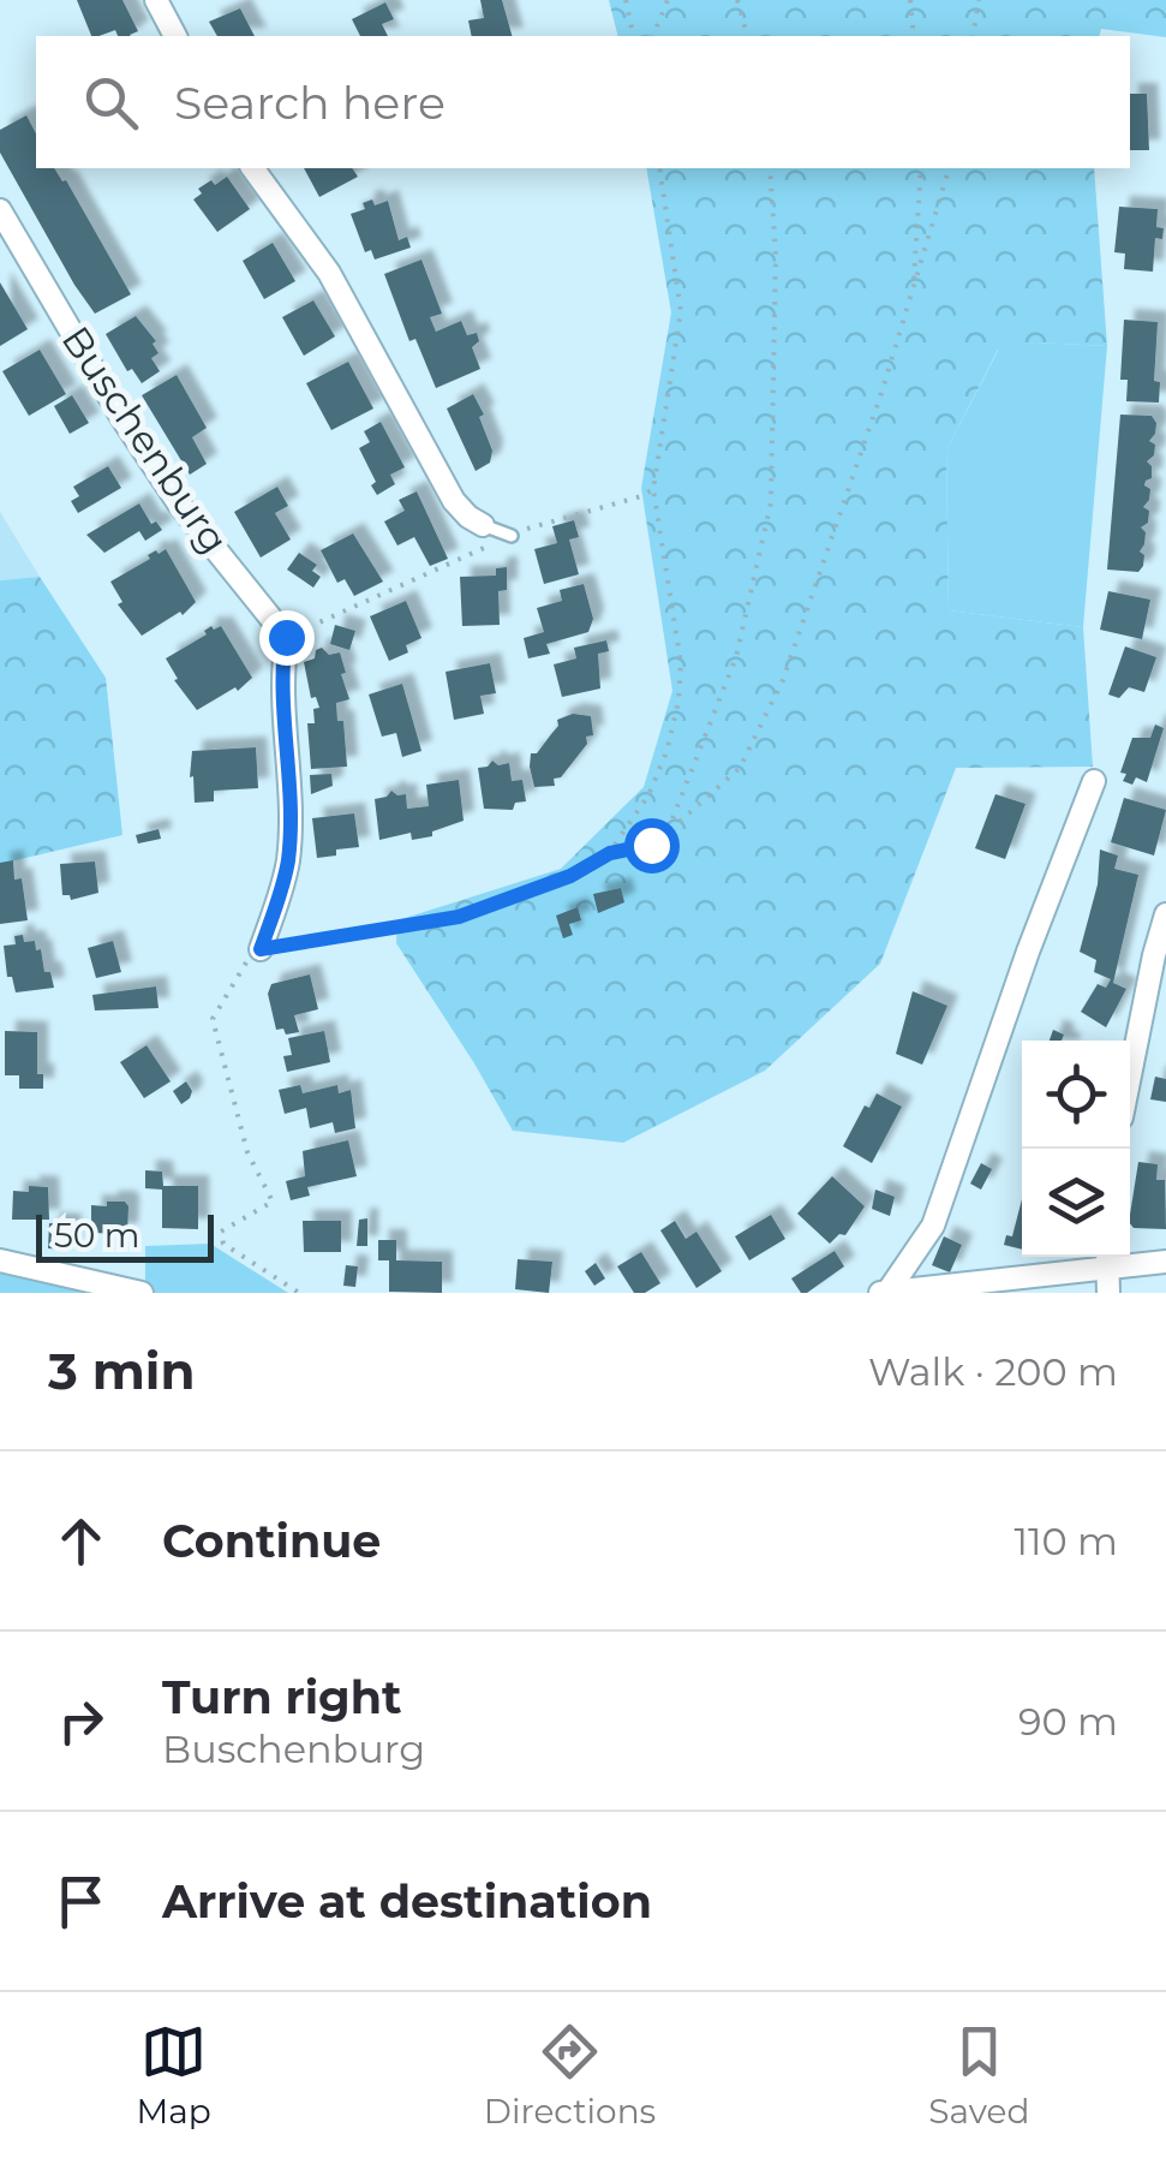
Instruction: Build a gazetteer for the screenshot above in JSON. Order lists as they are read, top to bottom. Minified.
{"streets":{"street":["Buschenburg"]},"scale_bar":"50 m","page":{"search":"Search here","scale":"50 m","heading":["3 min","Walk · 200 m"],"list":[["Continue","110 m"],["Turn right","Buschenburg","90 m"],"Arrive at destination"],"nav":["Map","Directions","Saved"]}}
